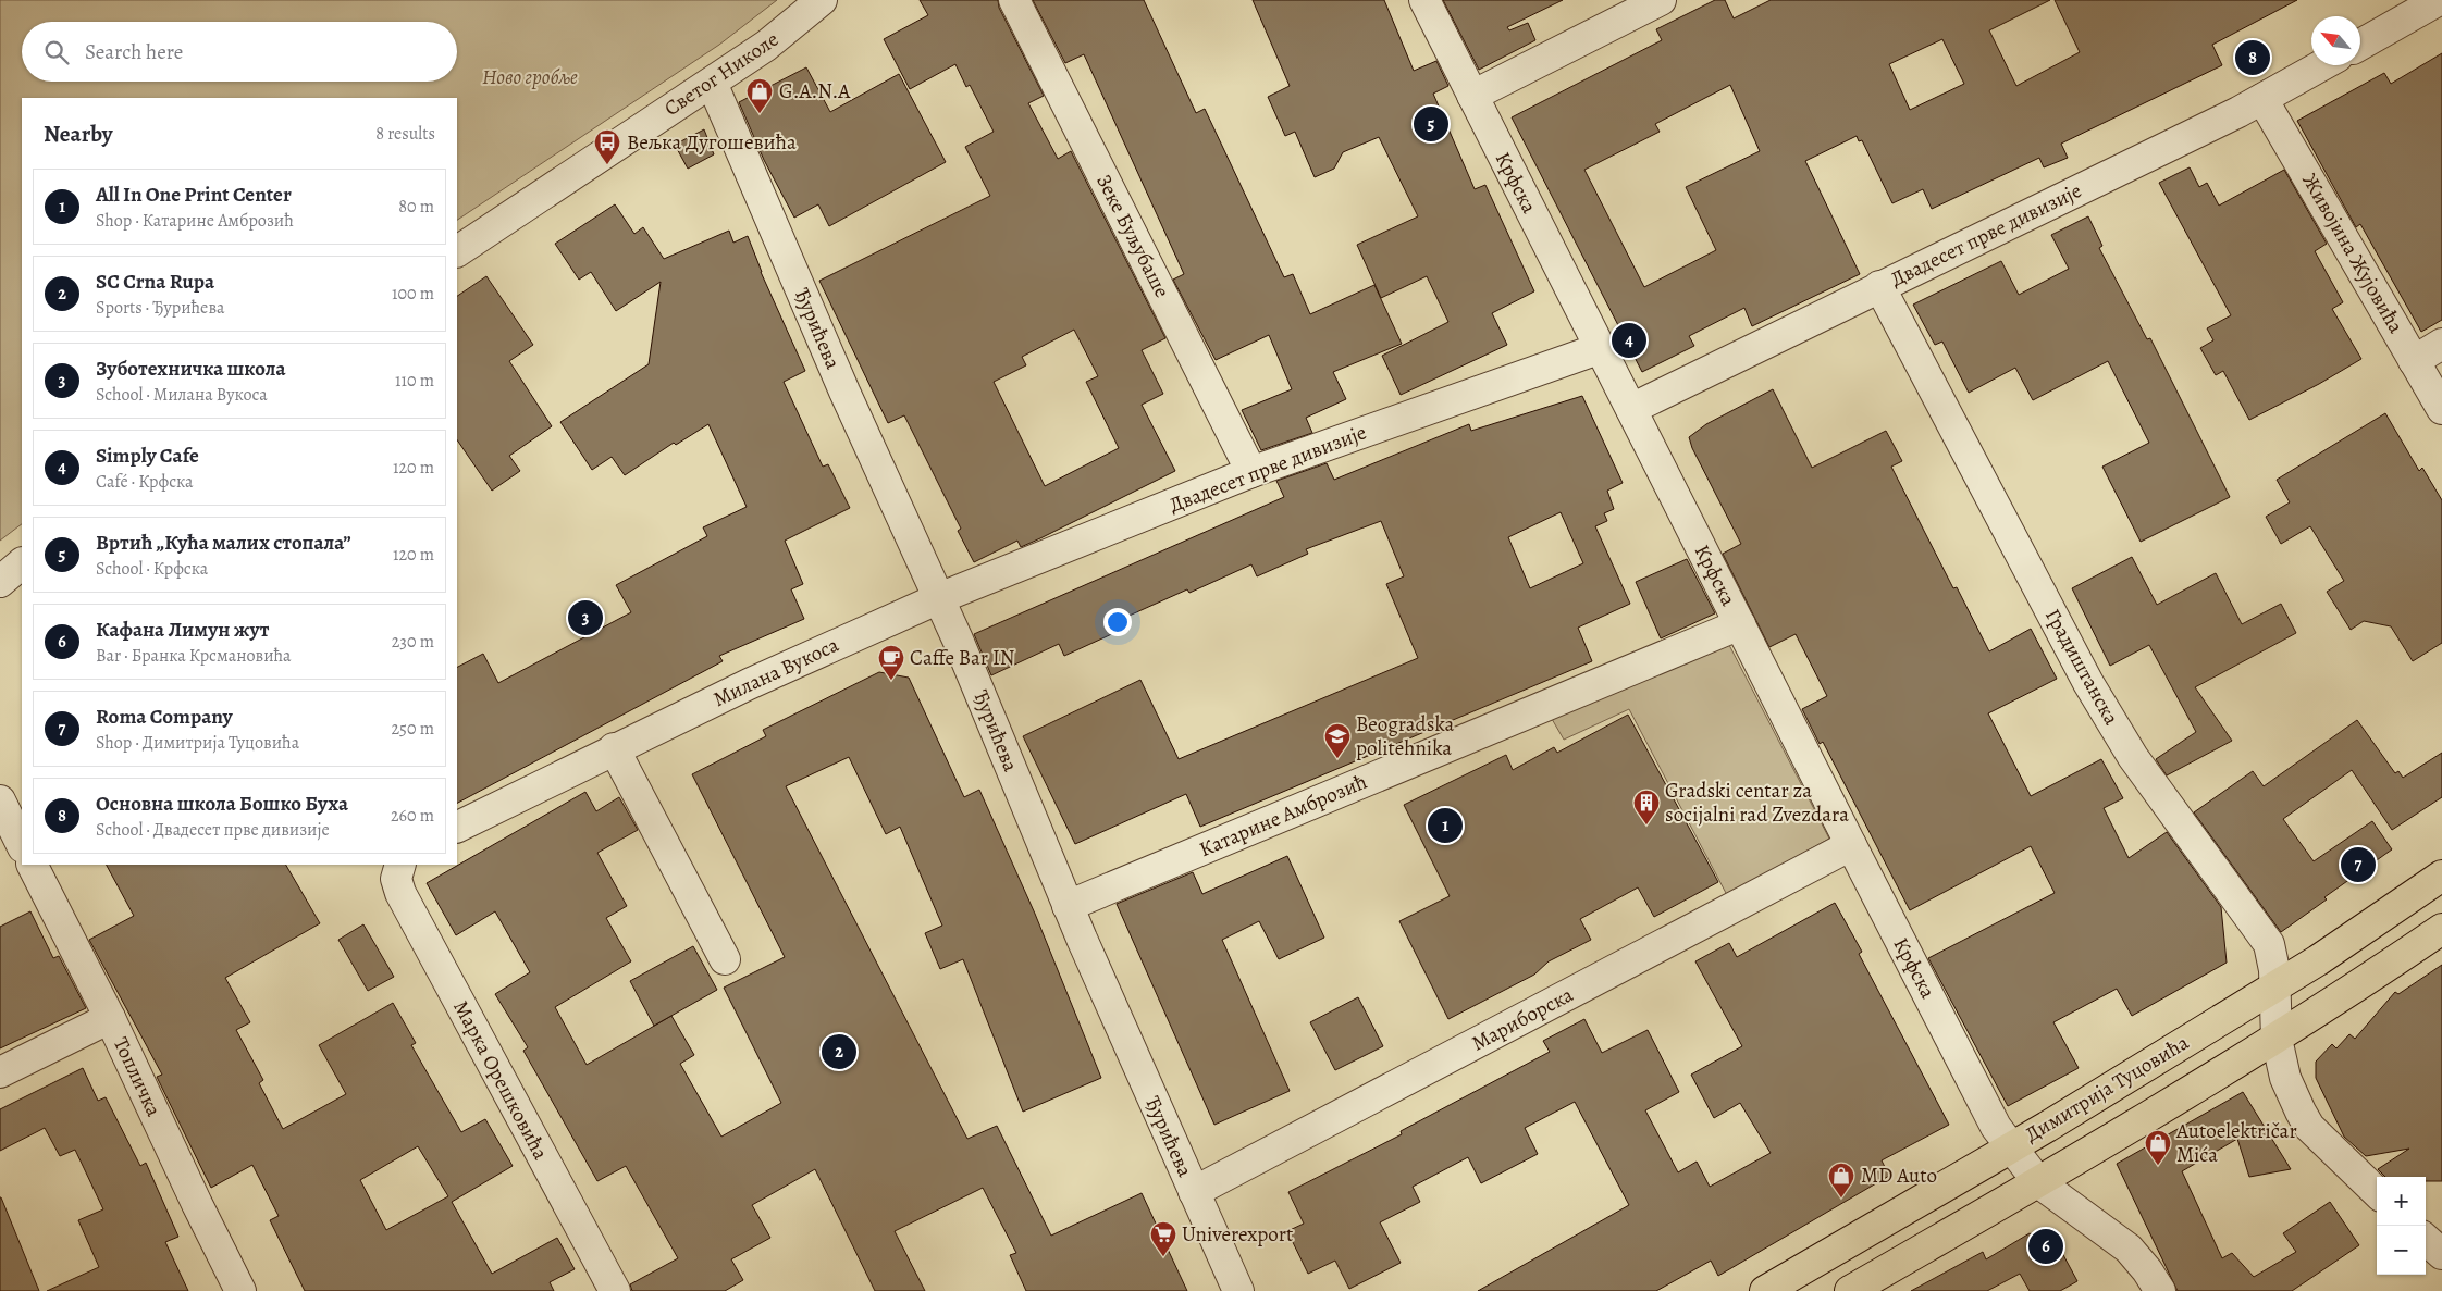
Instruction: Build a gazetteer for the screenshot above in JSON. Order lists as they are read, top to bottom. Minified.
{"streets":{"main road":["Димитрија Туцовића"],"street":["Светог Николе","Крфска","Двадесет прве дивизије","Зеке Буљубаше","Живојина Жујовића","Ђурићева","Градиштанска","Милана Вукоса","Катарине Амброзић","Мариборска","Топличка","Марка Орешковића"]},"crossings":[["Светог Николе","Ђурићева"],["Крфска","Двадесет прве дивизије"],["Крфска","Катарине Амброзић"],["Крфска","Мариборска"],["Крфска","Димитрија Туцовића"],["Двадесет прве дивизије","Зеке Буљубаше"],["Двадесет прве дивизије","Живојина Жујовића"],["Двадесет прве дивизије","Ђурићева"],["Двадесет прве дивизије","Градиштанска"],["Двадесет прве дивизије","Милана Вукоса"],["Ђурићева","Милана Вукоса"],["Ђурићева","Катарине Амброзић"],["Ђурићева","Мариборска"],["Градиштанска","Димитрија Туцовића"]],"parks":["Ново гробље"],"places":{"shop":["G.A.N.A","Autoelektričar Mića","MD Auto"],"bus stop":["Вељка Дугошевића"],"cafe":["Caffe Bar IN"],"school or university":["Beogradska politehnika"],"building":["Gradski centar za socijalni rad Zvezdara"],"supermarket":["Univerexport"]},"north":"top left","page":{"search":"Search here","pins":["8","5","4","3","1","7","2","6"],"heading":["Nearby","8 results"],"list":[{"mark":"1","name":"All In One Print Center","note":"Shop · Катарине Амброзић","value":"80 m"},{"mark":"2","name":"SC Crna Rupa","note":"Sports · Ђурићева","value":"100 m"},{"mark":"3","name":"Зуботехничка школа","note":"School · Милана Вукоса","value":"110 m"},{"mark":"4","name":"Simply Cafe","note":"Café · Крфска","value":"120 m"},{"mark":"5","name":"Вртић „Кућа малих стопала”","note":"School · Крфска","value":"120 m"},{"mark":"6","name":"Кафана Лимун жут","note":"Bar · Бранка Крсмановића","value":"230 m"},{"mark":"7","name":"Roma Company","note":"Shop · Димитрија Туцовића","value":"250 m"},{"mark":"8","name":"Основна школа Бошко Буха","note":"School · Двадесет прве дивизије","value":"260 m"}],"map_buttons":["+","−"]}}
